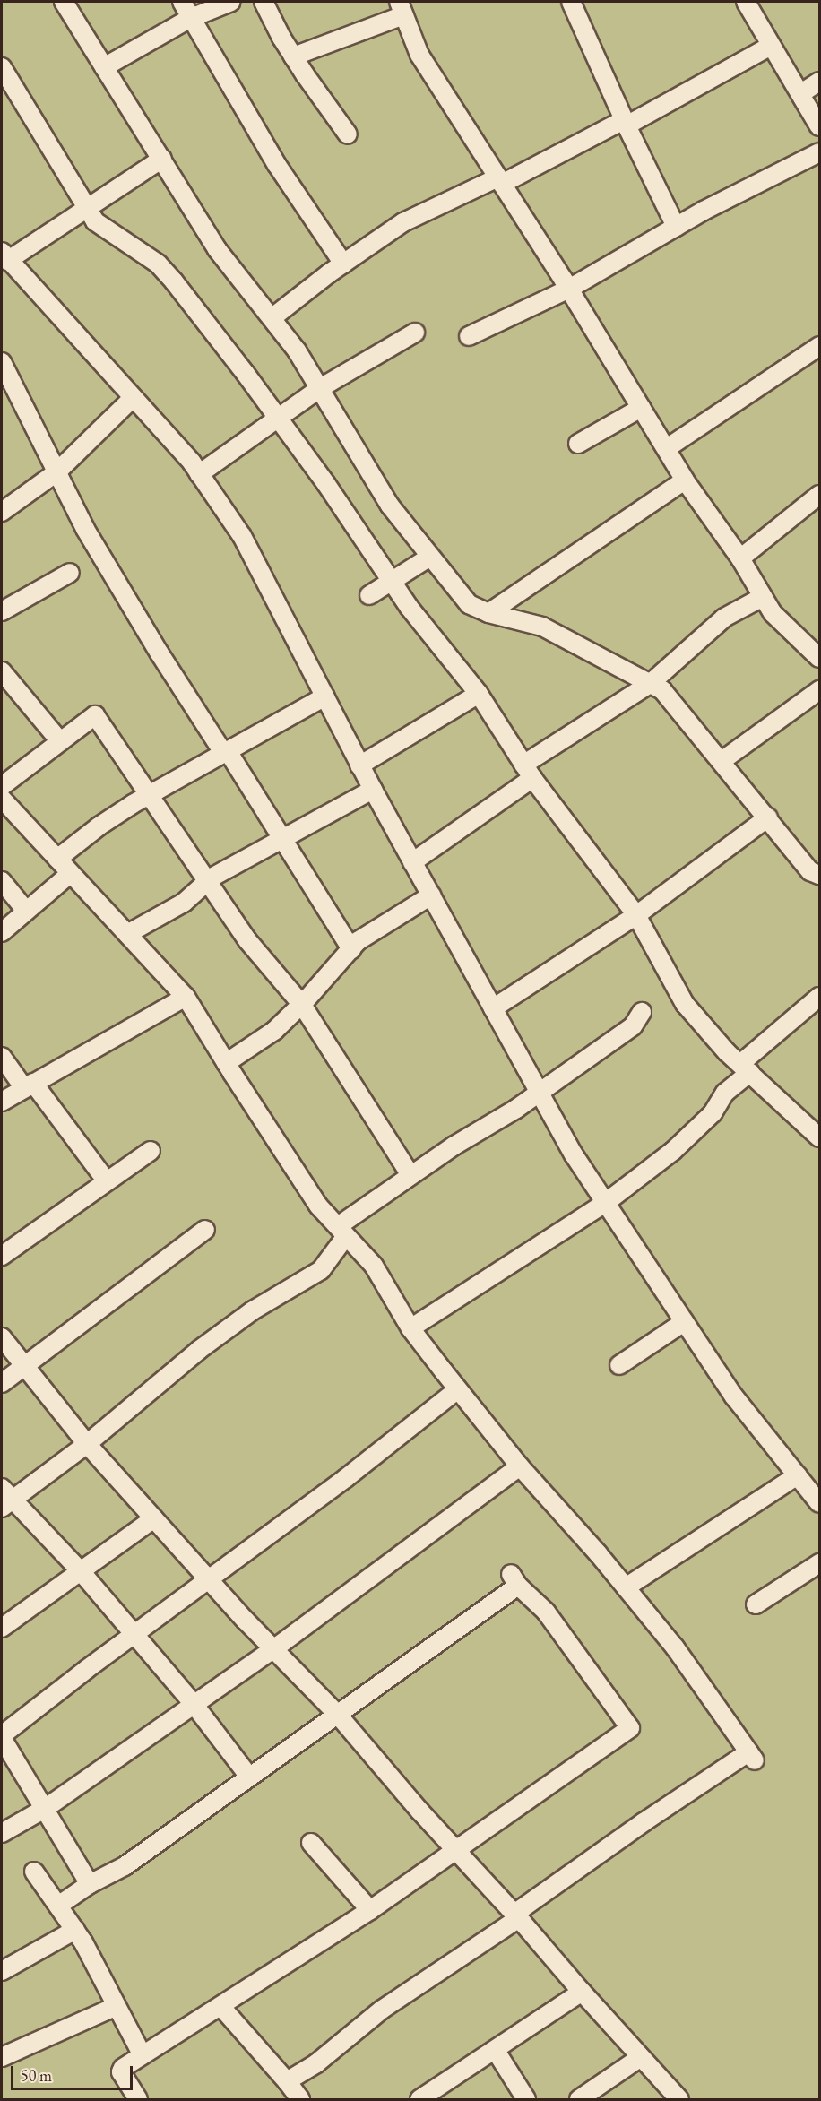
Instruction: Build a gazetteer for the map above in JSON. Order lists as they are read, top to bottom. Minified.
{"scale_bar":"50 m"}
